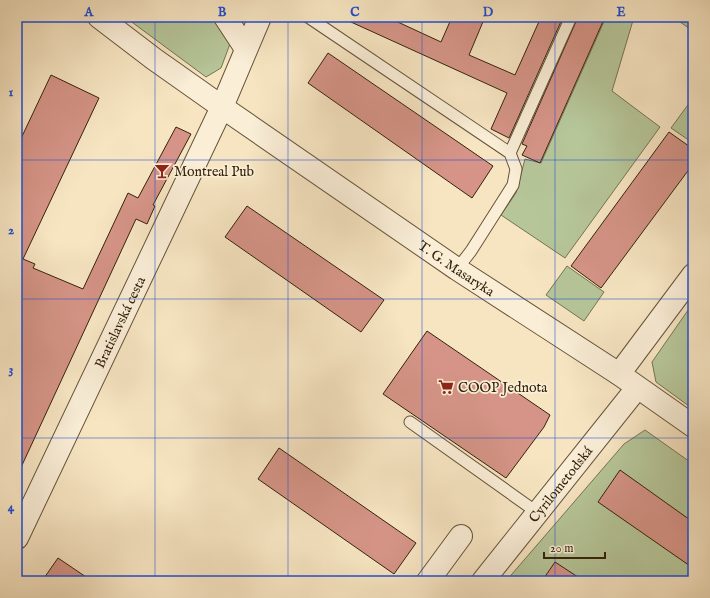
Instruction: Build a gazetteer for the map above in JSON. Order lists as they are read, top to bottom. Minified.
{"streets":{"street":["T. G. Masaryka","Bratislavská cesta","Cyrilometodská"]},"crossings":[["T. G. Masaryka","Bratislavská cesta"],["T. G. Masaryka","Cyrilometodská"]],"places":{"bar":["Montreal Pub"],"supermarket":["COOP Jednota"]},"scale_bar":"20 m","grid":{"columns":["A","B","C","D","E"],"rows":["1","2","3","4"]}}
